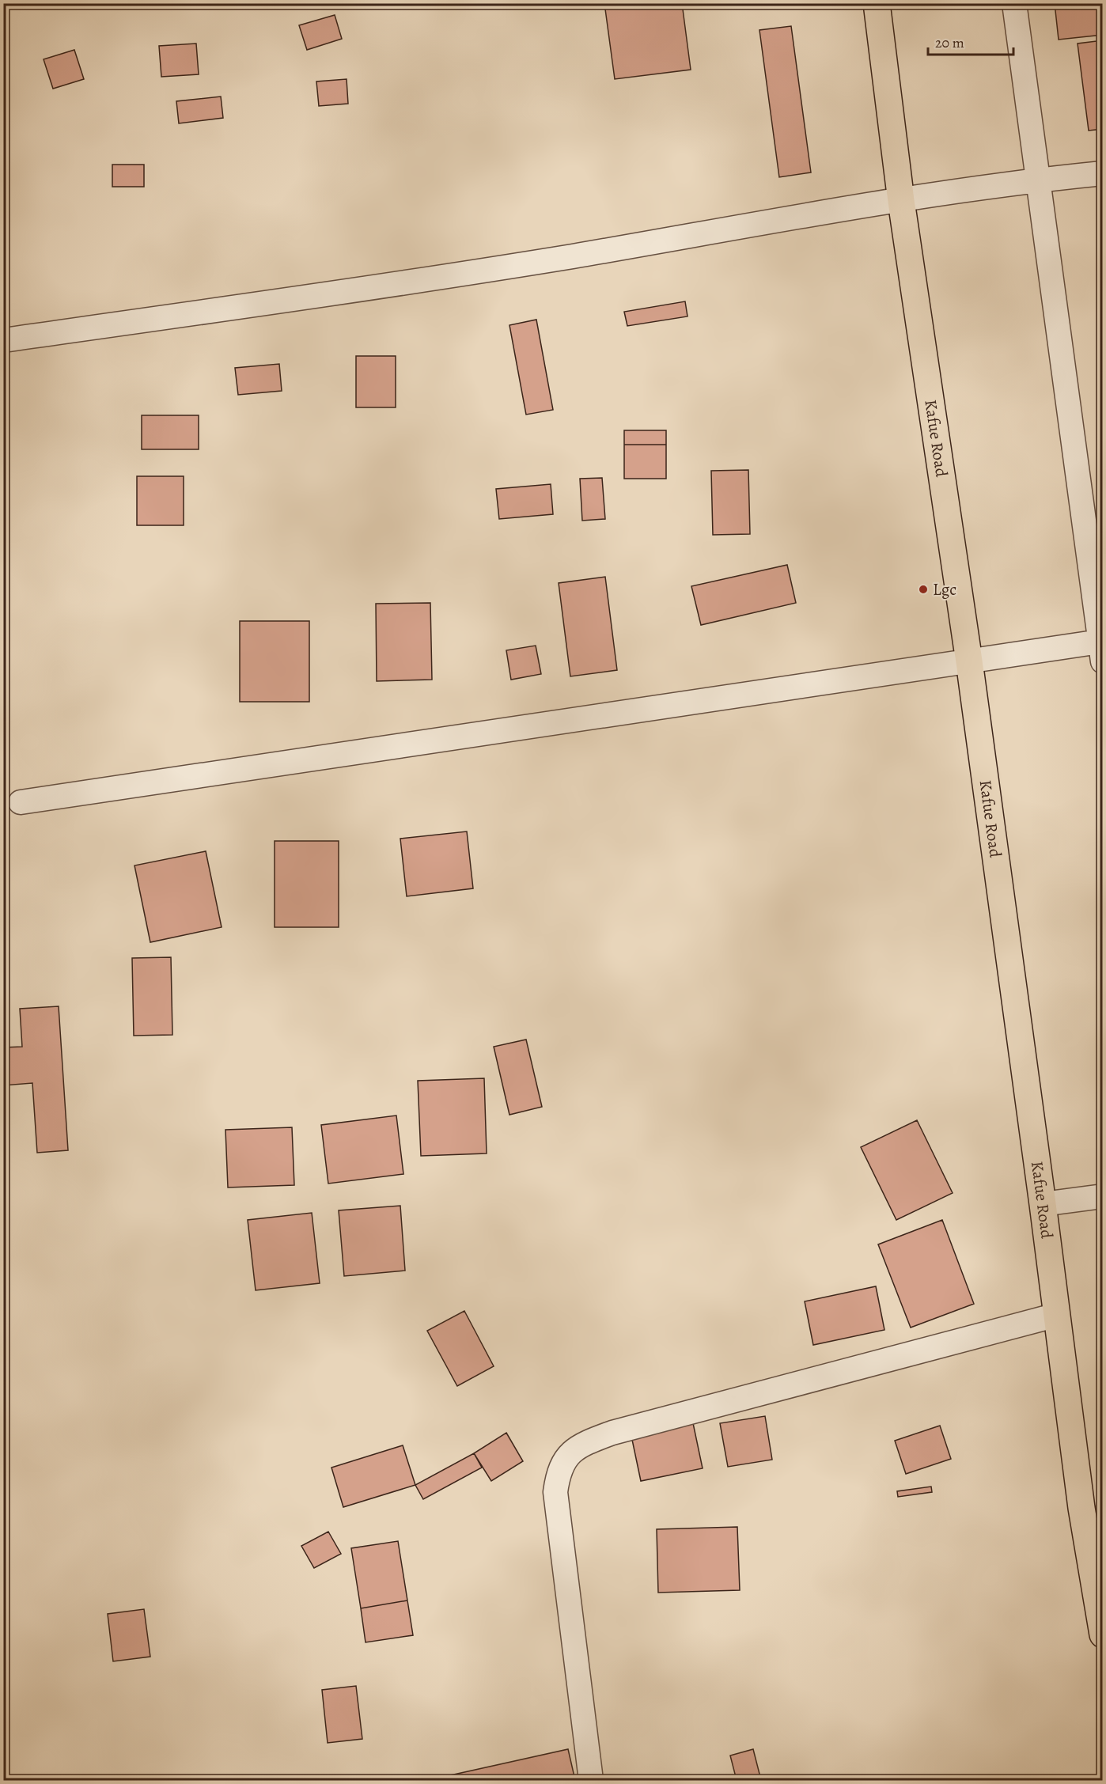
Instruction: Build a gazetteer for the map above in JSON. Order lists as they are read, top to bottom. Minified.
{"streets":{"highway":["Kafue Road"]},"places":["Lgc"],"scale_bar":"20 m"}
